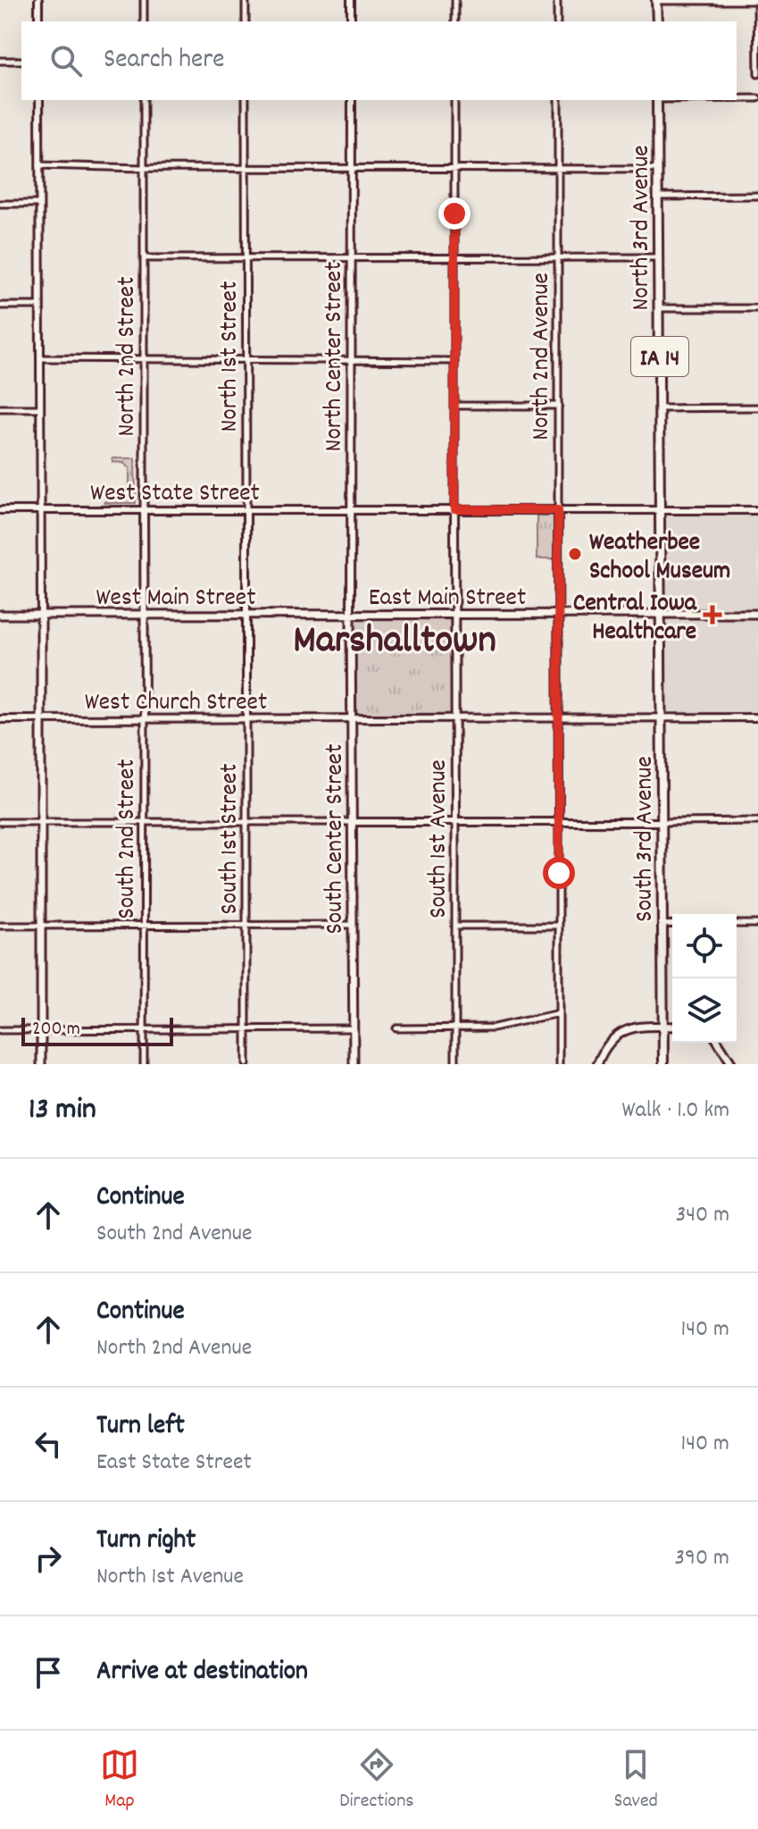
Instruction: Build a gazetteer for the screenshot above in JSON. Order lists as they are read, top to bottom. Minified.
{"streets":{"main road":["North 3rd Avenue","IA 14","West Main Street","East Main Street","South Center Street","South 3rd Avenue"],"street":["North 2nd Street","North 1st Street","North Center Street","North 2nd Avenue","West State Street","West Church Street","South 2nd Street","South 1st Street","South 1st Avenue"]},"crossings":[["North 3rd Avenue","West State Street"],["North 3rd Avenue","East Main Street"],["North 3rd Avenue","South 3rd Avenue"],["North 2nd Street","West State Street"],["North 2nd Street","West Main Street"],["North 2nd Street","South 2nd Street"],["North 1st Street","West State Street"],["North 1st Street","West Main Street"],["North 1st Street","South 1st Street"],["North Center Street","West State Street"],["North Center Street","West Main Street"],["North Center Street","East Main Street"],["North Center Street","South Center Street"],["North 2nd Avenue","West State Street"],["North 2nd Avenue","East Main Street"],["North 2nd Avenue","West Church Street"],["West State Street","South 1st Avenue"],["West Main Street","East Main Street"],["West Main Street","South 2nd Street"],["West Main Street","South 1st Street"],["West Main Street","South Center Street"],["East Main Street","South Center Street"],["East Main Street","South 1st Avenue"],["East Main Street","South 3rd Avenue"],["West Church Street","South 2nd Street"],["West Church Street","South 1st Street"],["West Church Street","South Center Street"],["West Church Street","South 1st Avenue"],["West Church Street","South 3rd Avenue"]],"districts":["Marshalltown"],"places":{"other":["Weatherbee School Museum"],"health":["Central Iowa Healthcare"]},"scale_bar":"200 m","page":{"search":"Search here","scale":"200 m","heading":["13 min","Walk · 1.0 km"],"list":[["Continue","South 2nd Avenue","340 m"],["Continue","North 2nd Avenue","140 m"],["Turn left","East State Street","140 m"],["Turn right","North 1st Avenue","390 m"],"Arrive at destination"],"nav":["Map","Directions","Saved"]}}
